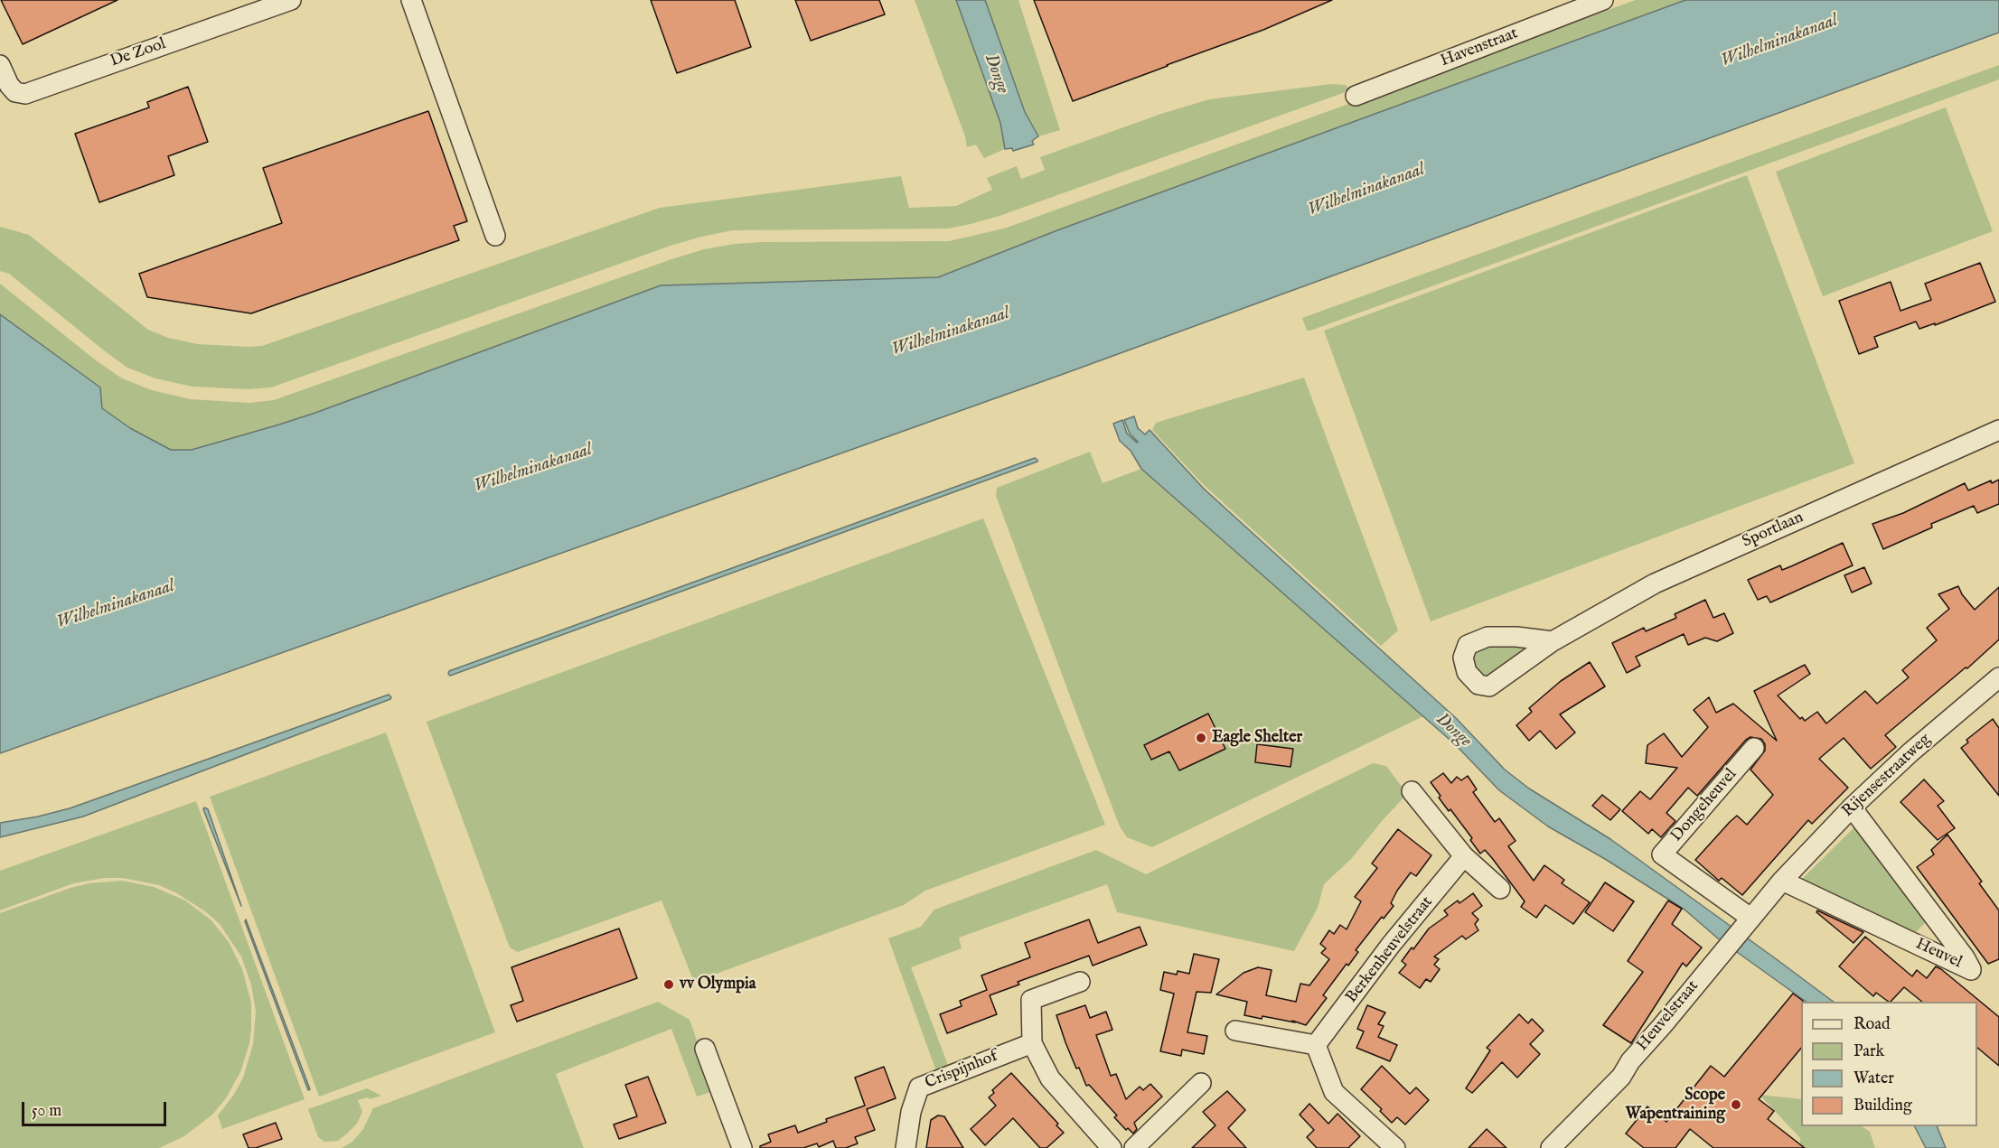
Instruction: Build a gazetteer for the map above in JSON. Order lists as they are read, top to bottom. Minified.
{"streets":{"street":["Havenstraat","De Zool","Sportlaan","Rijensestraatweg","Dongeheuvel","Berkenheuvelstraat","Heuvel","Heuvelstraat","Crispijnhof"]},"crossings":[["Rijensestraatweg","Heuvel"],["Rijensestraatweg","Heuvelstraat"],["Dongeheuvel","Heuvelstraat"],["Heuvel","Heuvelstraat"]],"water":["Wilhelminakanaal","Donge"],"places":["Eagle Shelter","vv Olympia","Scope Wapentraining"],"legend":["Road","Park","Water","Building"],"scale_bar":"50 m"}
